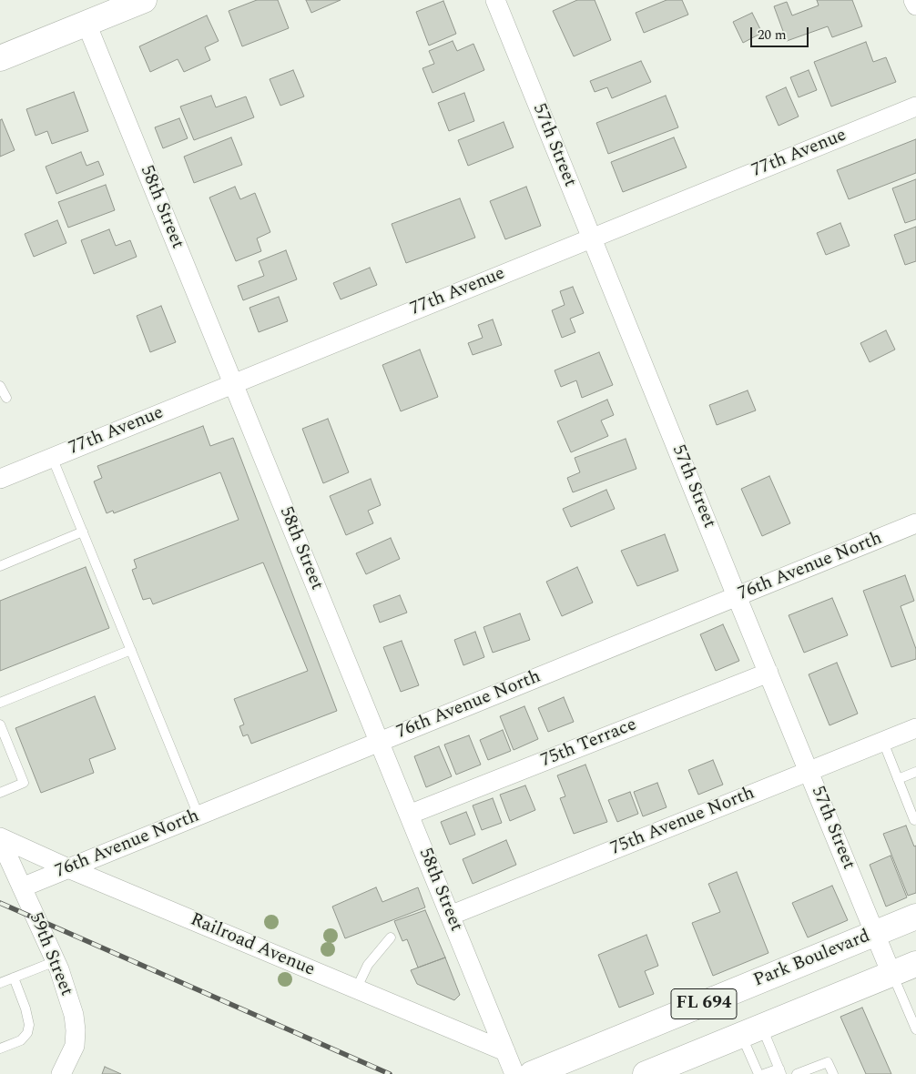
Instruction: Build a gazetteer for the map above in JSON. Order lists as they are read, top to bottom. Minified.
{"streets":{"main road":["Park Boulevard","FL 694"],"street":["57th Street","77th Avenue","58th Street","76th Avenue North","75th Terrace","75th Avenue North","Railroad Avenue","59th Street"]},"crossings":[["57th Street","77th Avenue"],["57th Street","76th Avenue North"],["57th Street","75th Terrace"],["57th Street","75th Avenue North"],["57th Street","Park Boulevard"],["57th Street","FL 694"],["77th Avenue","58th Street"],["58th Street","76th Avenue North"],["58th Street","75th Terrace"],["58th Street","75th Avenue North"],["58th Street","Railroad Avenue"],["76th Avenue North","Railroad Avenue"],["76th Avenue North","59th Street"],["Railroad Avenue","59th Street"]],"scale_bar":"20 m"}
